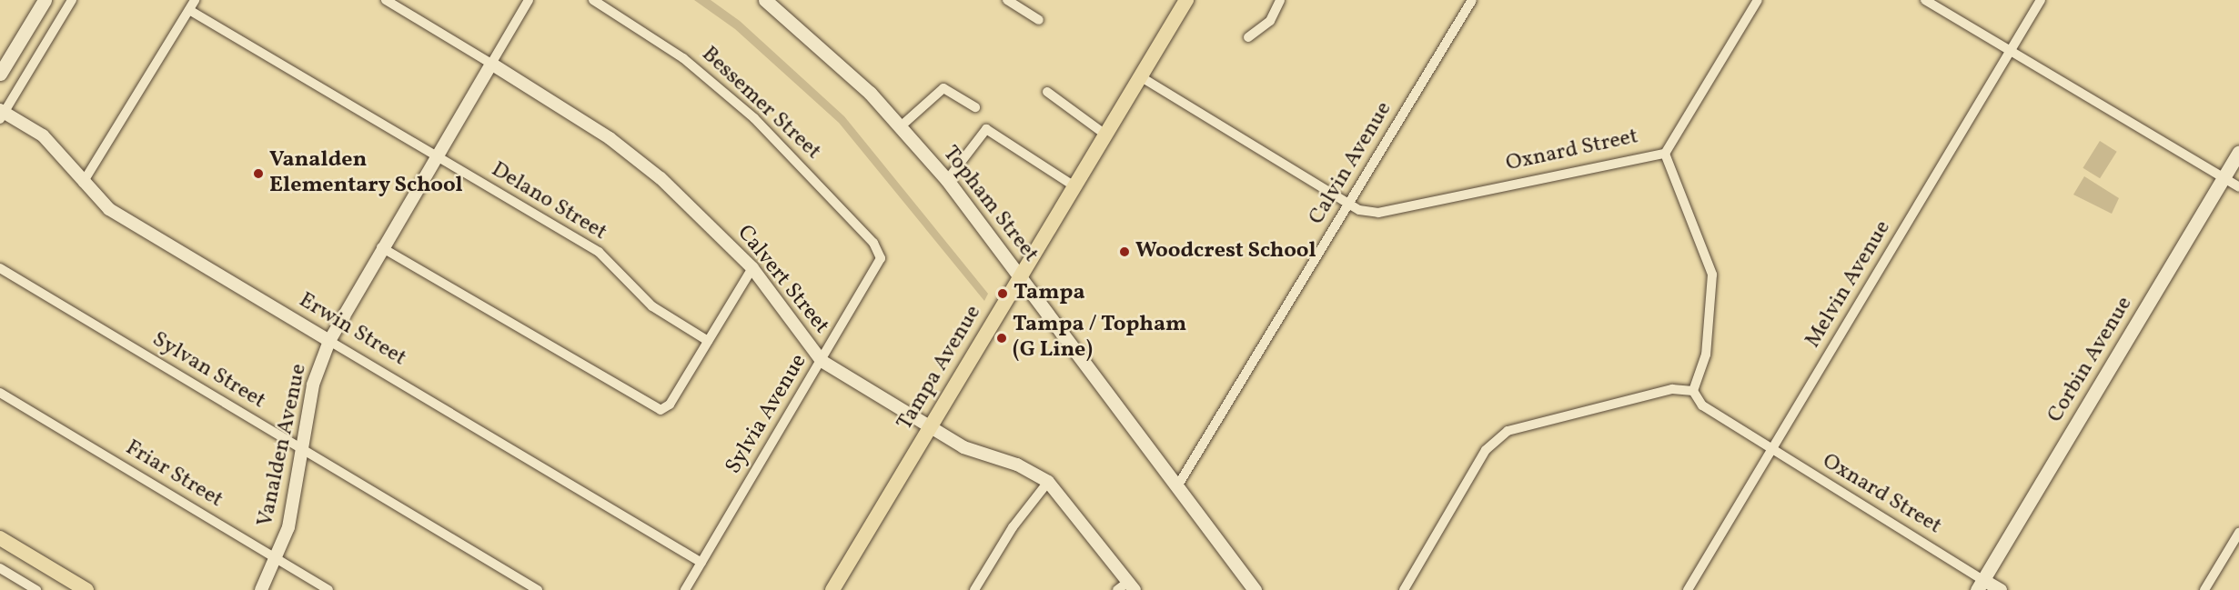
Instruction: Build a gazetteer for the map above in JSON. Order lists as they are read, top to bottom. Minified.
{"streets":{"main road":["Topham Street","Corbin Avenue","Tampa Avenue"],"street":["Bessemer Street","Oxnard Street","Calvin Avenue","Delano Street","Calvert Street","Melvin Avenue","Erwin Street","Sylvan Street","Sylvia Avenue","Vanalden Avenue","Friar Street"]},"crossings":[["Bessemer Street","Sylvia Avenue"],["Oxnard Street","Calvin Avenue"],["Oxnard Street","Melvin Avenue"],["Oxnard Street","Corbin Avenue"],["Oxnard Street","Tampa Avenue"],["Calvin Avenue","Topham Street"],["Delano Street","Vanalden Avenue"],["Topham Street","Tampa Avenue"],["Calvert Street","Tampa Avenue"],["Calvert Street","Sylvia Avenue"],["Calvert Street","Vanalden Avenue"],["Erwin Street","Sylvia Avenue"],["Erwin Street","Vanalden Avenue"],["Sylvan Street","Vanalden Avenue"],["Vanalden Avenue","Friar Street"]],"places":["Vanalden Elementary School","Woodcrest School","Tampa","Tampa / Topham (G Line)"]}
